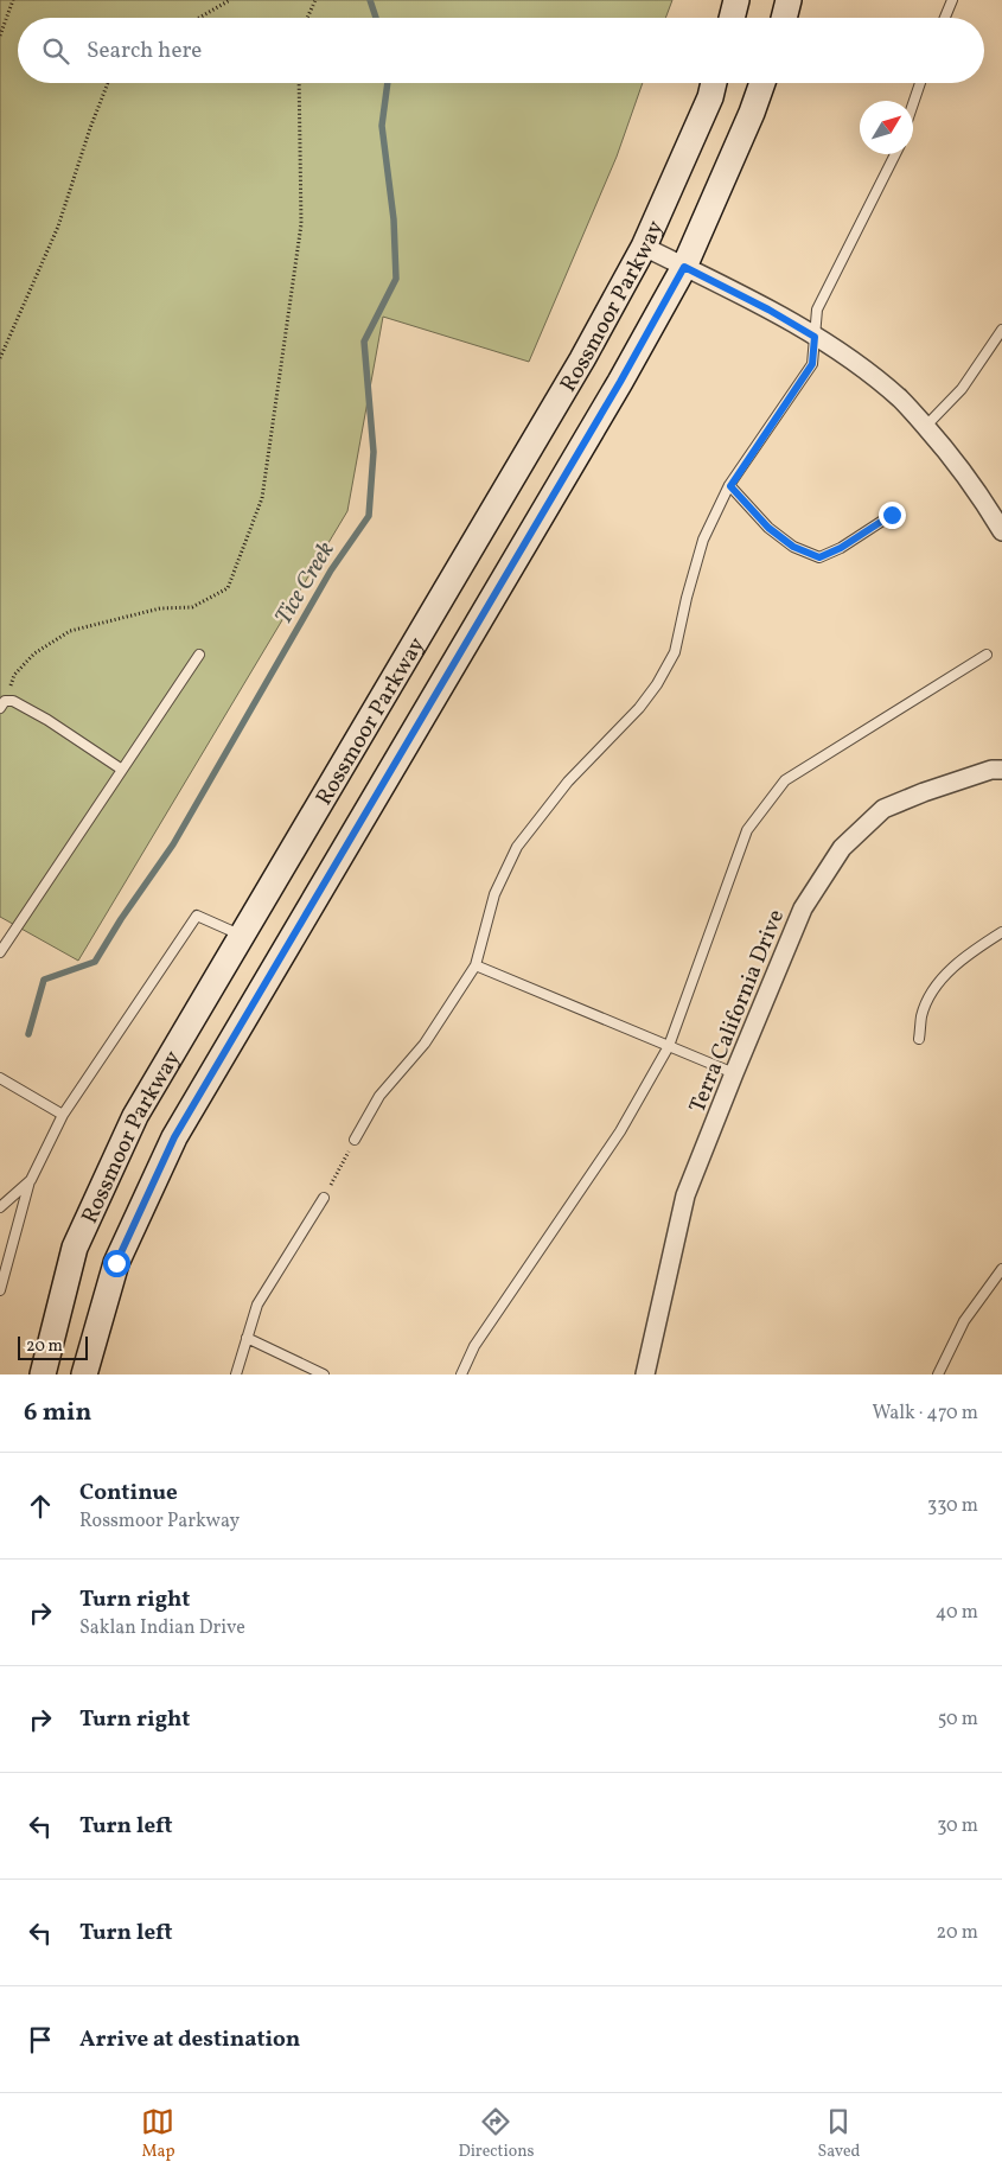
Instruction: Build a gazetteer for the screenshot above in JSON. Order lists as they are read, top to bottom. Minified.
{"streets":{"street":["Rossmoor Parkway","Terra California Drive"]},"water":["Tice Creek"],"scale_bar":"20 m","north":"top right","page":{"search":"Search here","scale":"20 m","heading":["6 min","Walk · 470 m"],"list":[["Continue","Rossmoor Parkway","330 m"],["Turn right","Saklan Indian Drive","40 m"],["Turn right","50 m"],["Turn left","30 m"],["Turn left","20 m"],"Arrive at destination"],"nav":["Map","Directions","Saved"]}}
